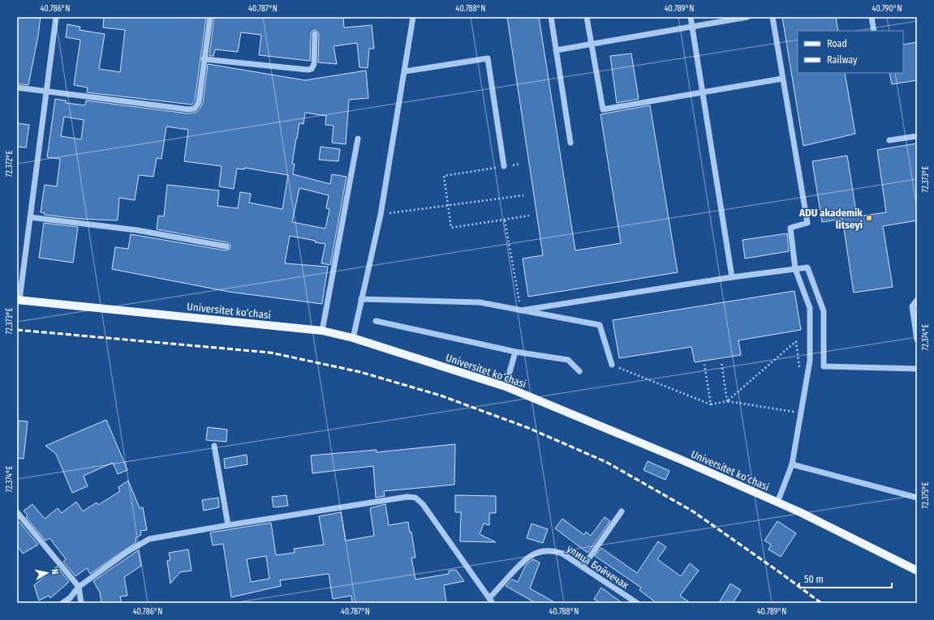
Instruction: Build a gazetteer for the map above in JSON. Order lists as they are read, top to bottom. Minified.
{"streets":{"main road":["Universitet kо‘chasi"],"street":["улица Бойчечак"]},"places":["ADU akademik litseyi"],"legend":["Road","Railway"],"scale_bar":"50 m","north":"right","coordinates":["40.786°N","40.787°N","40.788°N","40.789°N","40.790°N","72.372°E","72.373°E","72.374°E","72.375°E"]}
